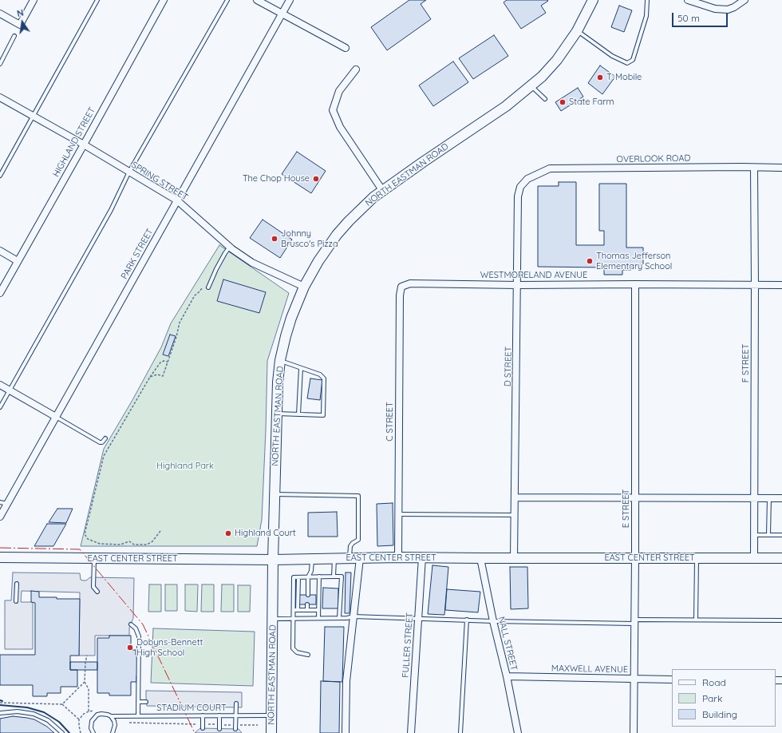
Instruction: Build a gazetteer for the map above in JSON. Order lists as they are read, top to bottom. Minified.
{"streets":{"main road":["NORTH EASTMAN ROAD","EAST CENTER STREET"],"street":["HIGHLAND STREET","OVERLOOK ROAD","SPRING STREET","PARK STREET","WESTMORELAND AVENUE","F STREET","D STREET","C STREET","E STREET","NALL STREET","FULLER STREET","MAXWELL AVENUE"],"lane":["STADIUM COURT"]},"crossings":[["HIGHLAND STREET","SPRING STREET"],["OVERLOOK ROAD","F STREET"],["OVERLOOK ROAD","D STREET"],["NORTH EASTMAN ROAD","SPRING STREET"],["NORTH EASTMAN ROAD","EAST CENTER STREET"],["NORTH EASTMAN ROAD","STADIUM COURT"],["SPRING STREET","PARK STREET"],["WESTMORELAND AVENUE","F STREET"],["WESTMORELAND AVENUE","D STREET"],["WESTMORELAND AVENUE","C STREET"],["WESTMORELAND AVENUE","E STREET"],["F STREET","EAST CENTER STREET"],["D STREET","EAST CENTER STREET"],["C STREET","EAST CENTER STREET"],["E STREET","EAST CENTER STREET"],["E STREET","MAXWELL AVENUE"],["EAST CENTER STREET","NALL STREET"],["EAST CENTER STREET","FULLER STREET"],["NALL STREET","MAXWELL AVENUE"]],"parks":["Highland Park"],"places":["T-Mobile","State Farm","The Chop House","Johnny Brusco's Pizza","Thomas Jefferson Elementary School","Highland Court","Dobyns-Bennett High School"],"legend":["Road","Park","Building"],"scale_bar":"50 m","north":"top"}
